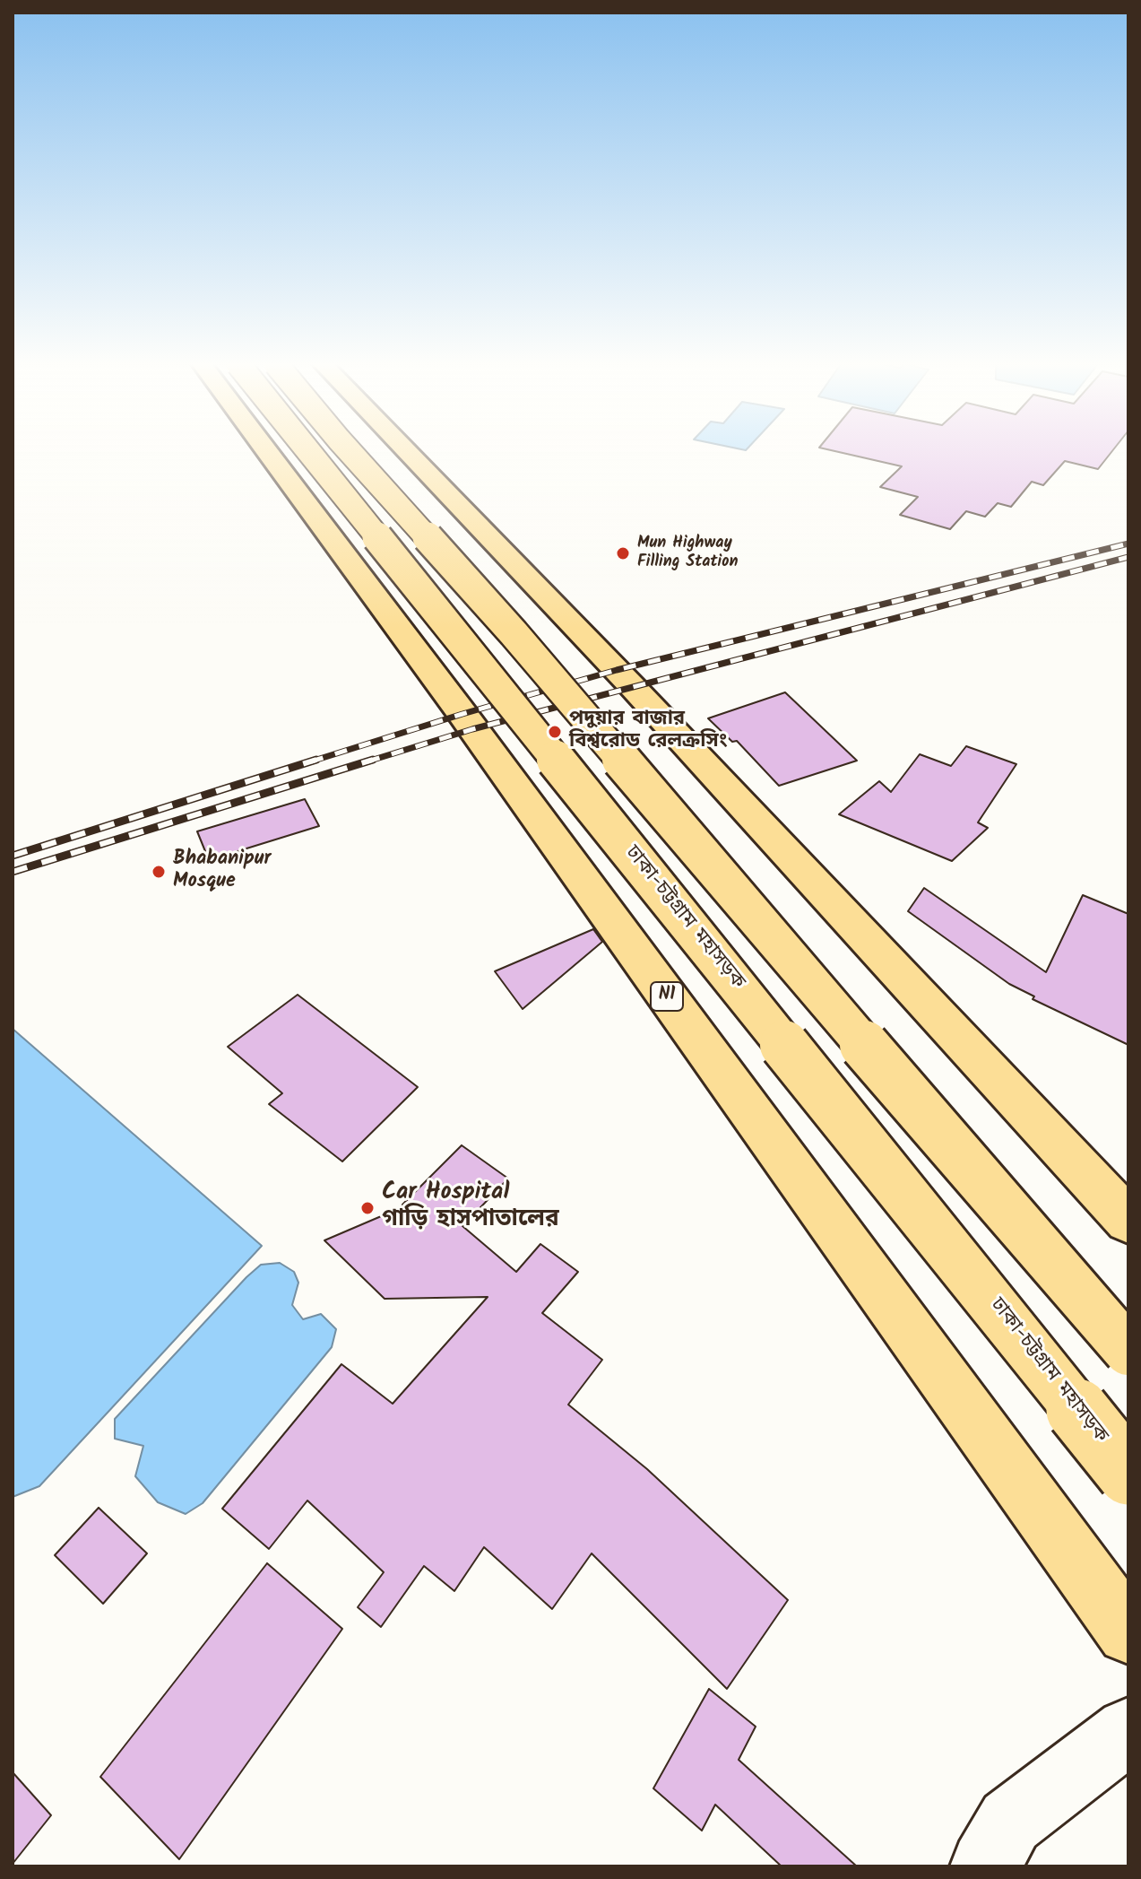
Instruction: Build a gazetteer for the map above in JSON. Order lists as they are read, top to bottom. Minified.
{"streets":{"highway":["ঢাকা-চট্টগ্রাম মহাসড়ক","N1"]},"places":["Mun Highway Filling Station","পদুয়ার বাজার বিশ্বরোড রেলক্রসিং","Bhabanipur Mosque","Car Hospital গাড়ি হাসপাতালের"]}
